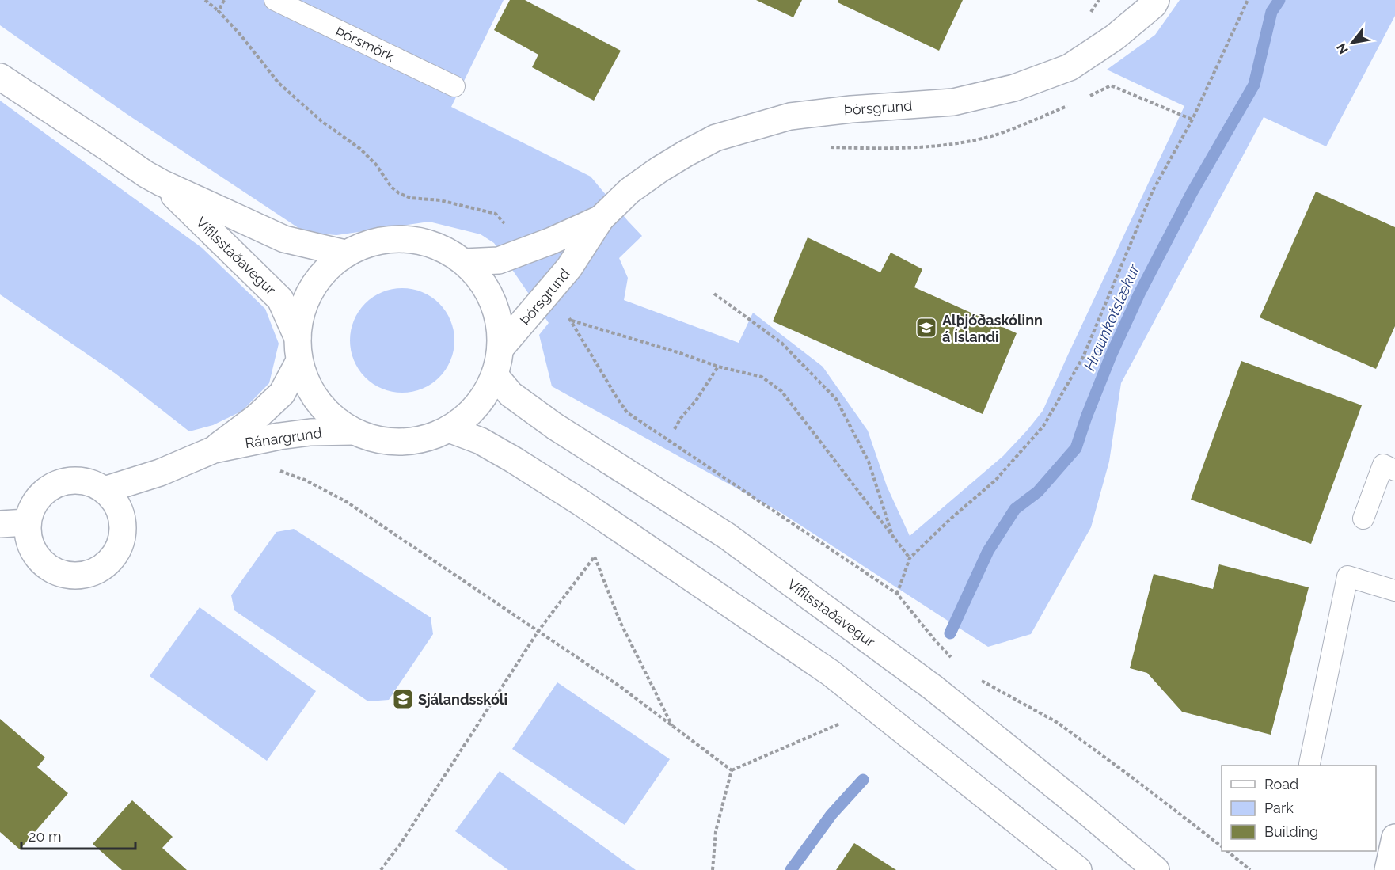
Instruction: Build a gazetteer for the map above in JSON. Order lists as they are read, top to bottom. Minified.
{"streets":{"street":["Þórsgrund","Vífilsstaðavegur","Ránargrund"],"lane":["Þórsmörk"]},"crossings":[["Þórsgrund","Vífilsstaðavegur"],["Vífilsstaðavegur","Ránargrund"]],"water":["Hraunkotslækur"],"places":{"school or university":["Alþjóðaskólinn á Íslandi","Sjálandsskóli"]},"legend":["Road","Park","Building"],"scale_bar":"20 m","north":"bottom left"}
